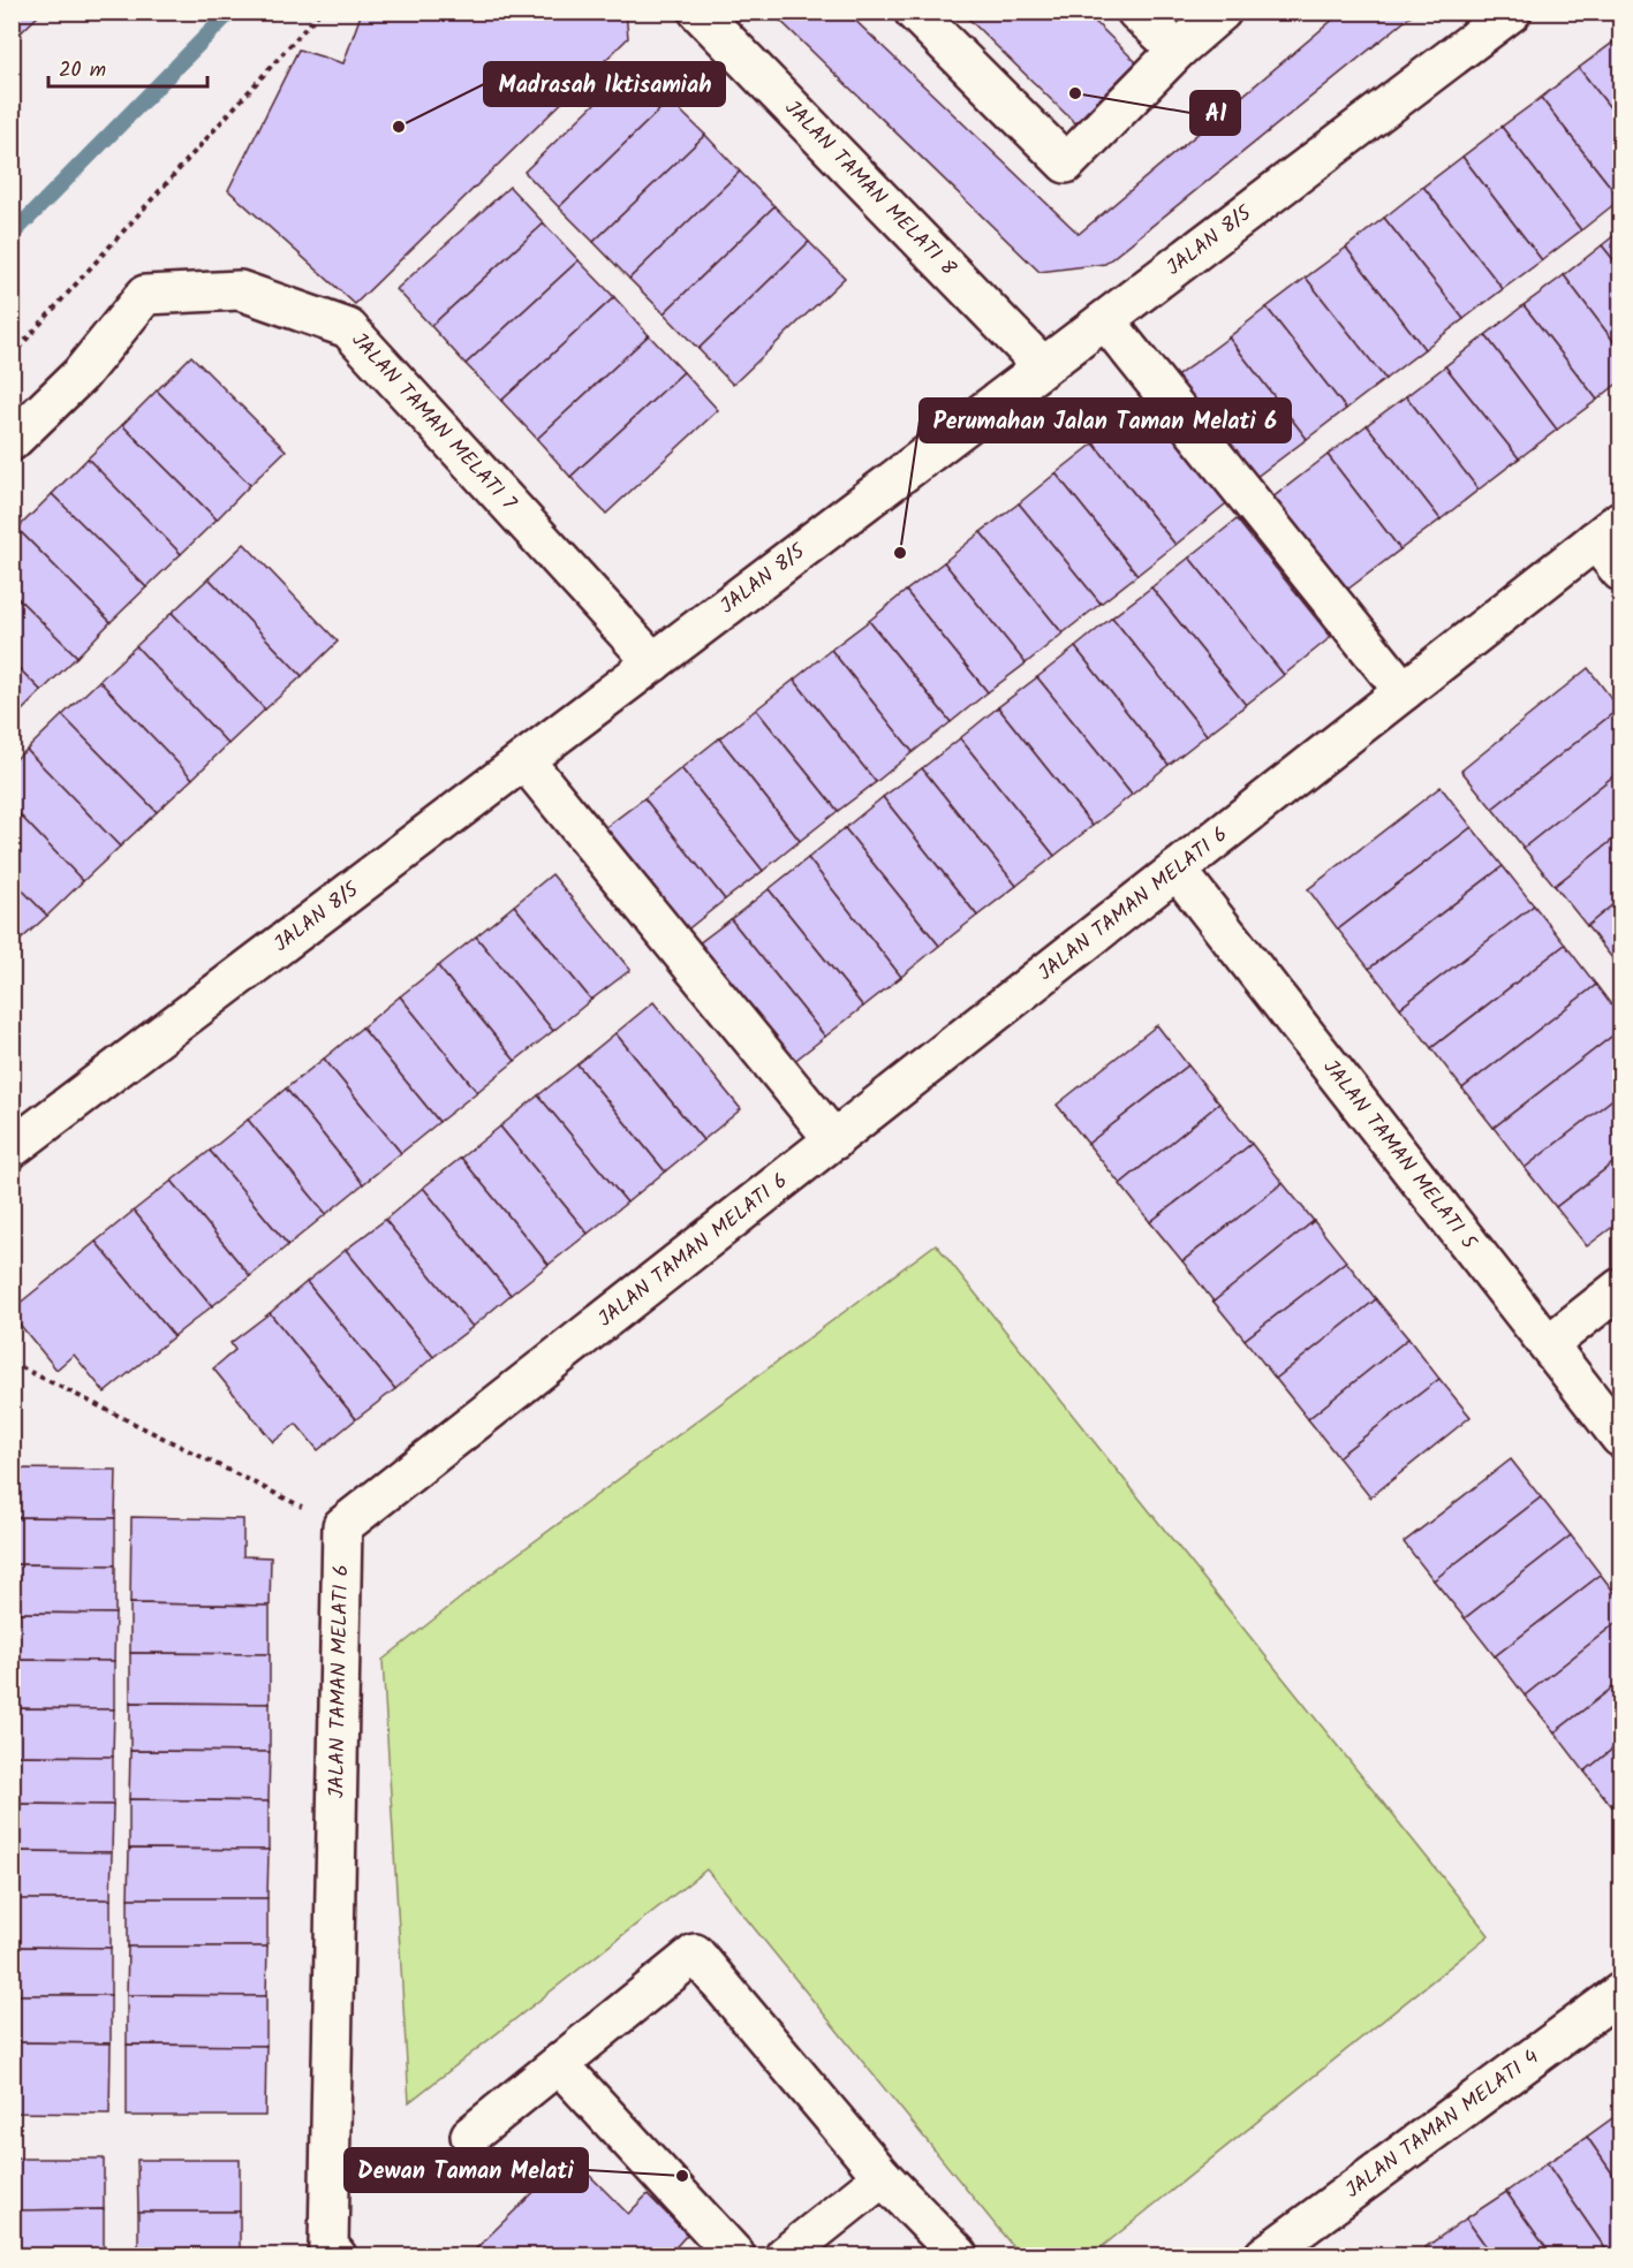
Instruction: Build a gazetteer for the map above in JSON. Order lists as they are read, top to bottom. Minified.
{"streets":{"street":["JALAN TAMAN MELATI 8","JALAN 8/5","JALAN TAMAN MELATI 7","JALAN TAMAN MELATI 6","JALAN TAMAN MELATI 5","JALAN TAMAN MELATI 4"]},"crossings":[["JALAN TAMAN MELATI 8","JALAN 8/5"],["JALAN 8/5","JALAN TAMAN MELATI 7"],["JALAN TAMAN MELATI 6","JALAN TAMAN MELATI 5"]],"places":["A1","Madrasah Iktisamiah","Perumahan Jalan Taman Melati 6","Dewan Taman Melati"],"scale_bar":"20 m"}
